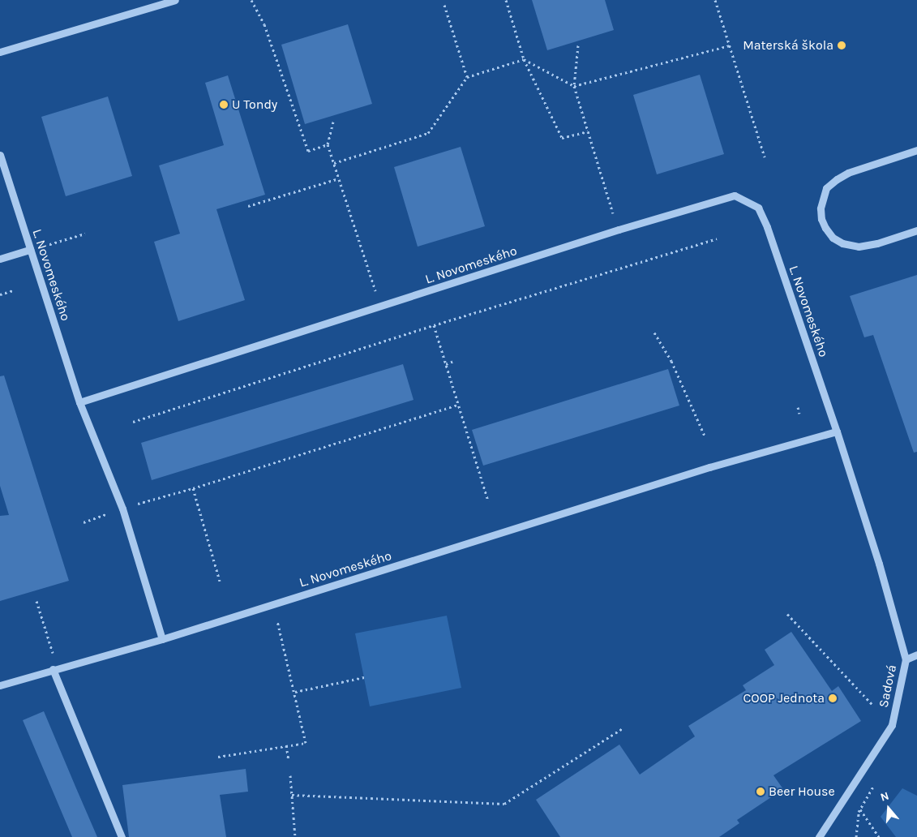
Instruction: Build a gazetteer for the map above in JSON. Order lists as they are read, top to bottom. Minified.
{"streets":{"street":["L. Novomeského","Sadová"]},"crossings":[["L. Novomeského","Sadová"]],"places":["Materská škola","U Tondy","COOP Jednota","Beer House"],"north":"top"}
